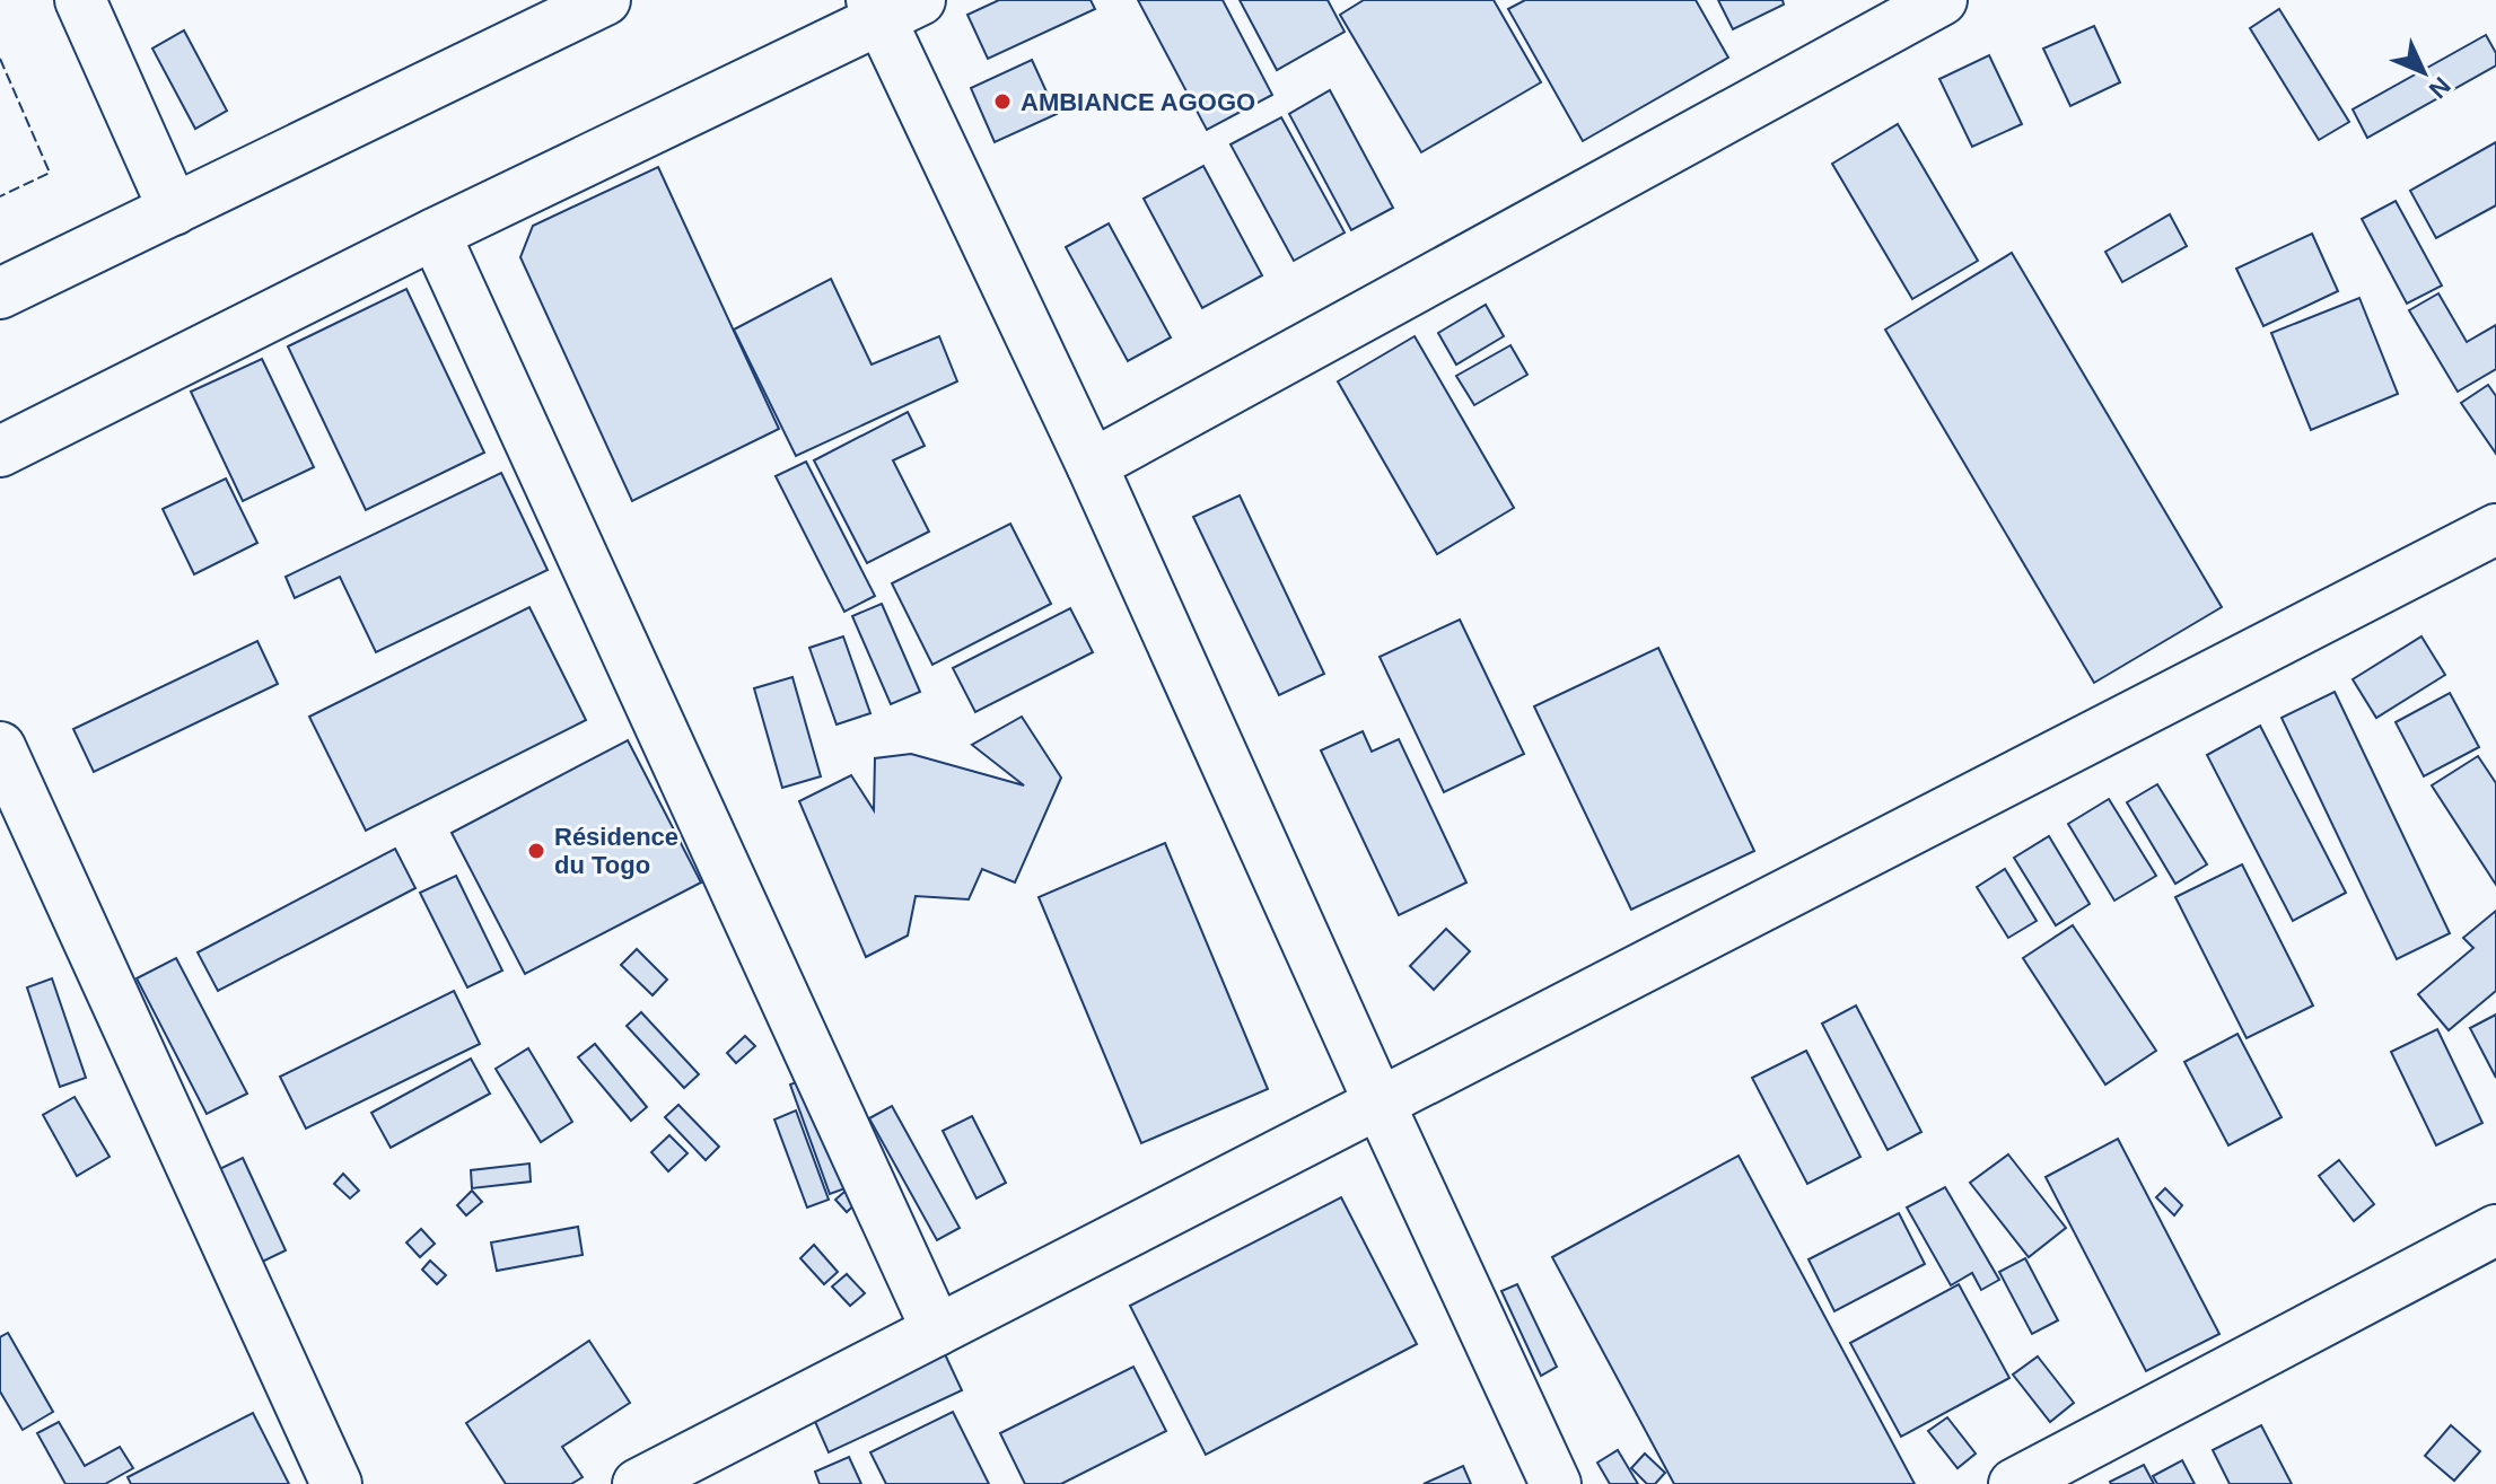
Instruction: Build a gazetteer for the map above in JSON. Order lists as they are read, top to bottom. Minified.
{"places":["AMBIANCE AGOGO","Résidence du Togo"],"north":"bottom right"}
